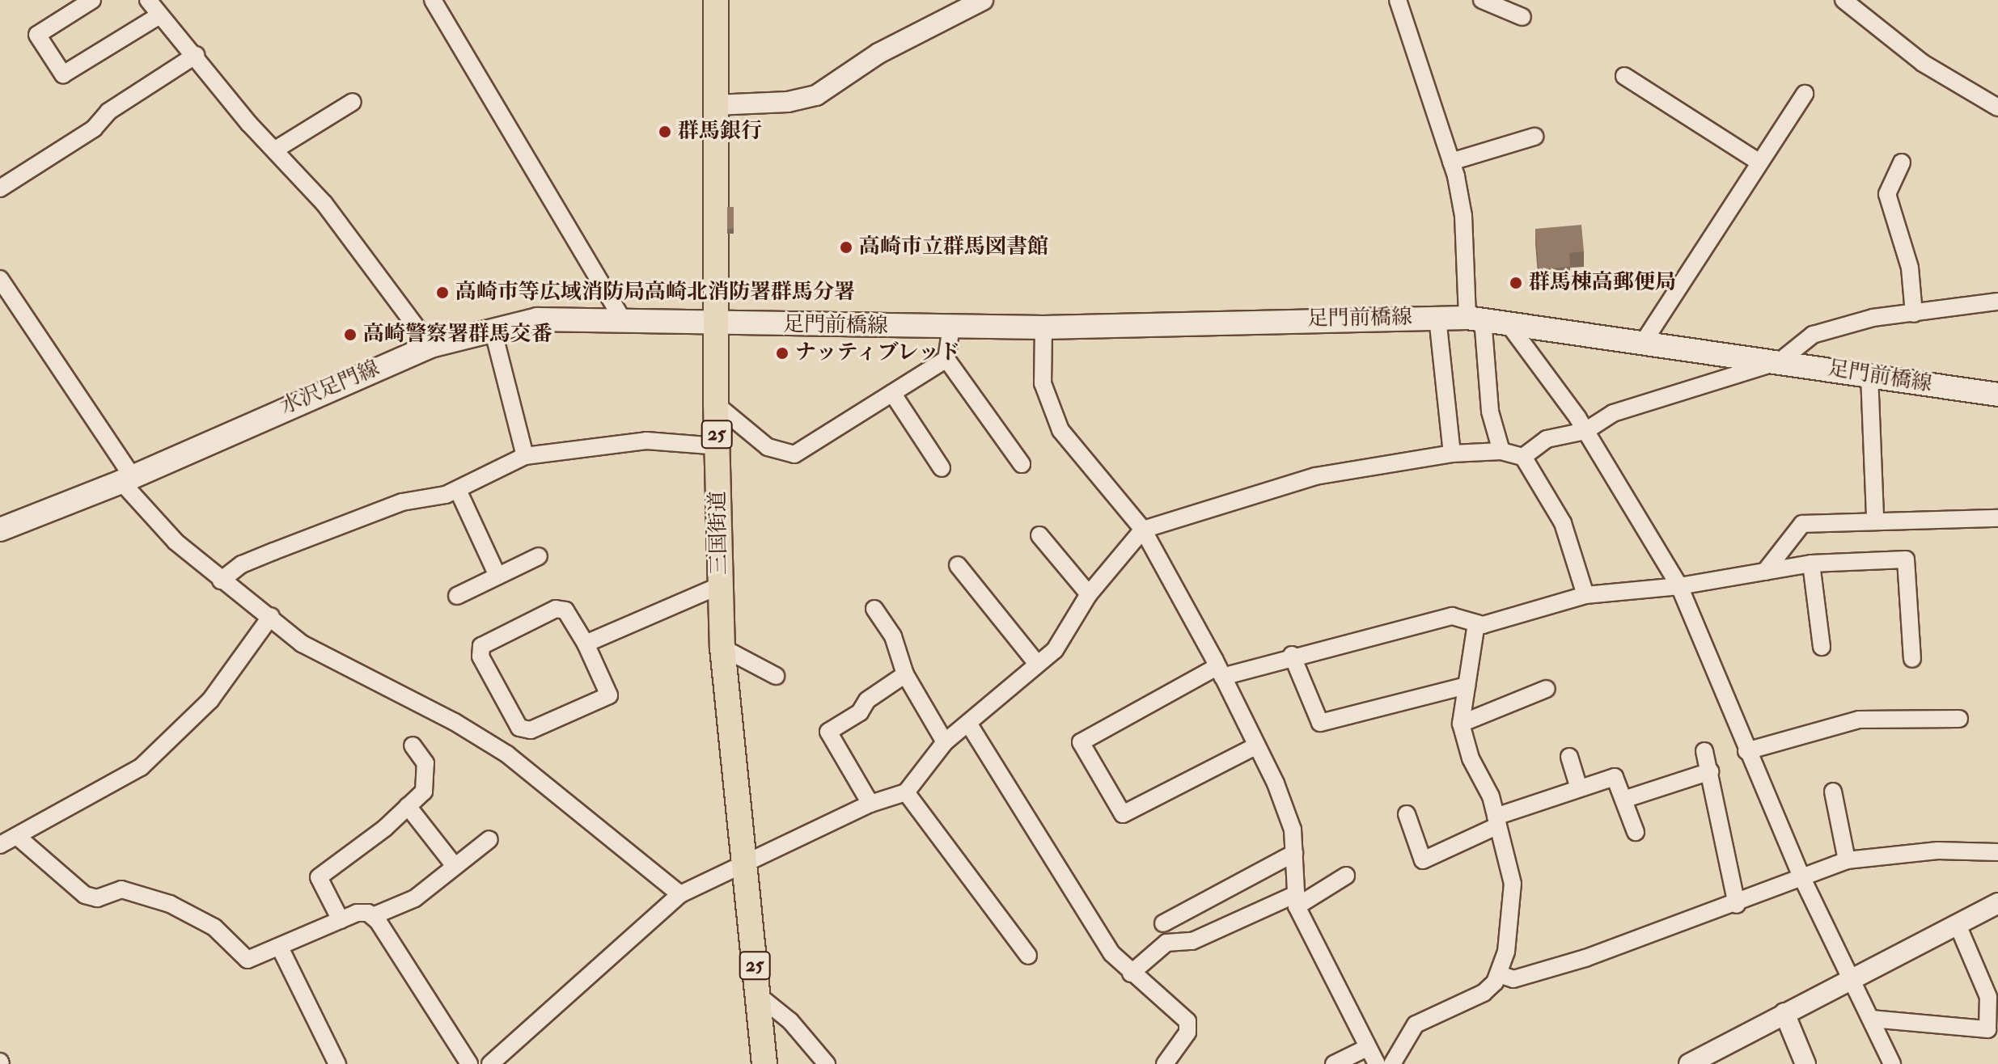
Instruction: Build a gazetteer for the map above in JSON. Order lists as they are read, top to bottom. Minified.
{"streets":{"main road":["足門前橋線","水沢足門線","25","三国街道"]},"crossings":[["足門前橋線","水沢足門線"],["足門前橋線","三国街道"],["水沢足門線","三国街道"]],"places":["群馬銀行","高崎市立群馬図書館","群馬棟高郵便局","高崎市等広域消防局高崎北消防署群馬分署","高崎警察署群馬交番","ナッティブレッド"]}
